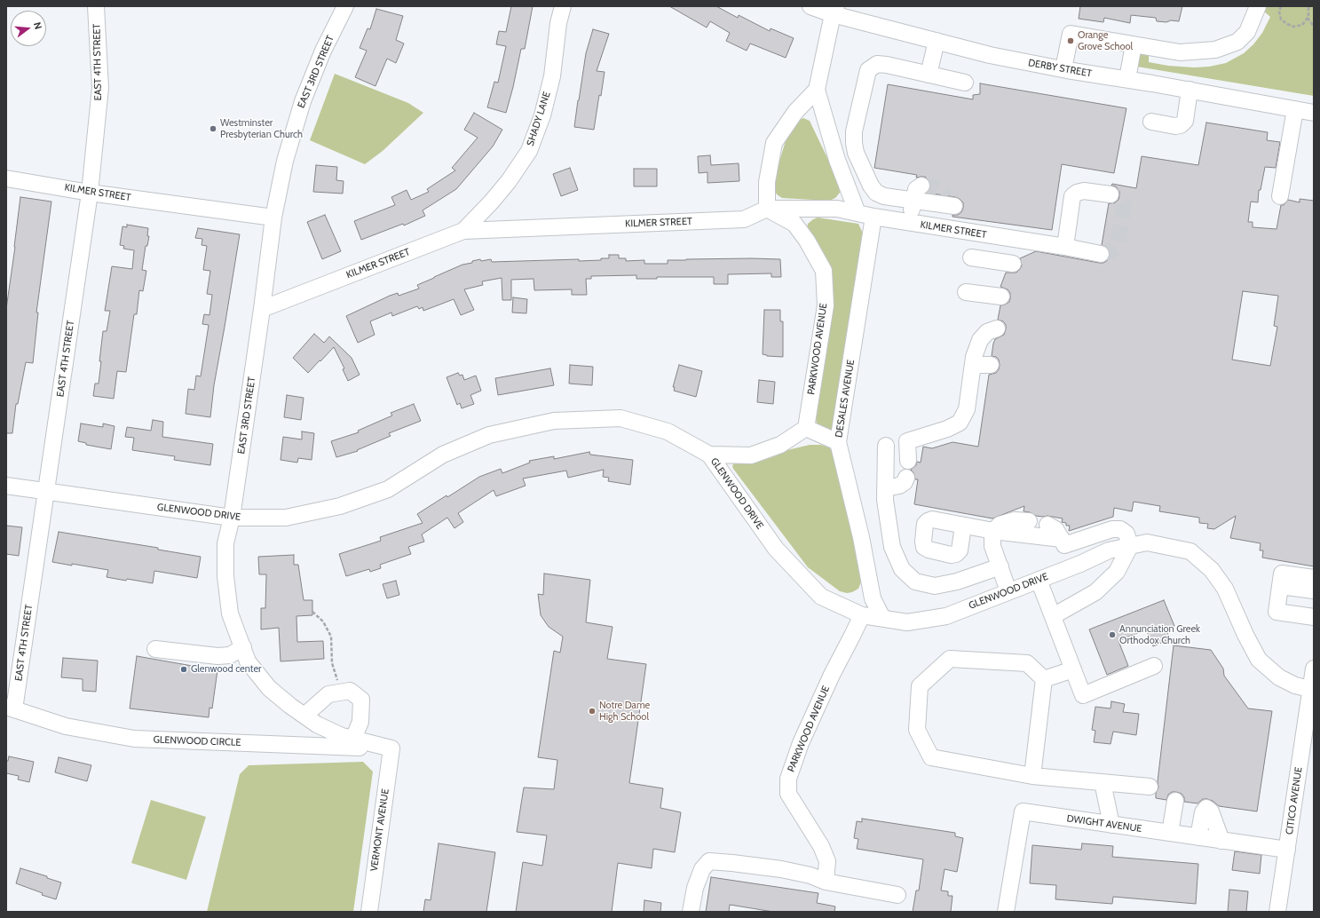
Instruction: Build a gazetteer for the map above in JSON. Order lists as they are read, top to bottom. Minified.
{"streets":{"street":["EAST 4TH STREET","DERBY STREET","EAST 3RD STREET","SHADY LANE","KILMER STREET","PARKWOOD AVENUE","DESALES AVENUE","GLENWOOD DRIVE","GLENWOOD CIRCLE","CITICO AVENUE","DWIGHT AVENUE","VERMONT AVENUE"]},"crossings":[["EAST 4TH STREET","KILMER STREET"],["EAST 4TH STREET","GLENWOOD DRIVE"],["EAST 4TH STREET","GLENWOOD CIRCLE"],["EAST 3RD STREET","KILMER STREET"],["EAST 3RD STREET","GLENWOOD DRIVE"],["EAST 3RD STREET","GLENWOOD CIRCLE"],["EAST 3RD STREET","VERMONT AVENUE"],["SHADY LANE","KILMER STREET"],["KILMER STREET","PARKWOOD AVENUE"],["KILMER STREET","DESALES AVENUE"],["PARKWOOD AVENUE","GLENWOOD DRIVE"],["DESALES AVENUE","GLENWOOD DRIVE"],["GLENWOOD DRIVE","CITICO AVENUE"],["GLENWOOD CIRCLE","VERMONT AVENUE"],["CITICO AVENUE","DWIGHT AVENUE"]],"places":["Orange Grove School","Westminster Presbyterian Church","Annunciation Greek Orthodox Church","Glenwood center","Notre Dame High School"],"north":"right"}
